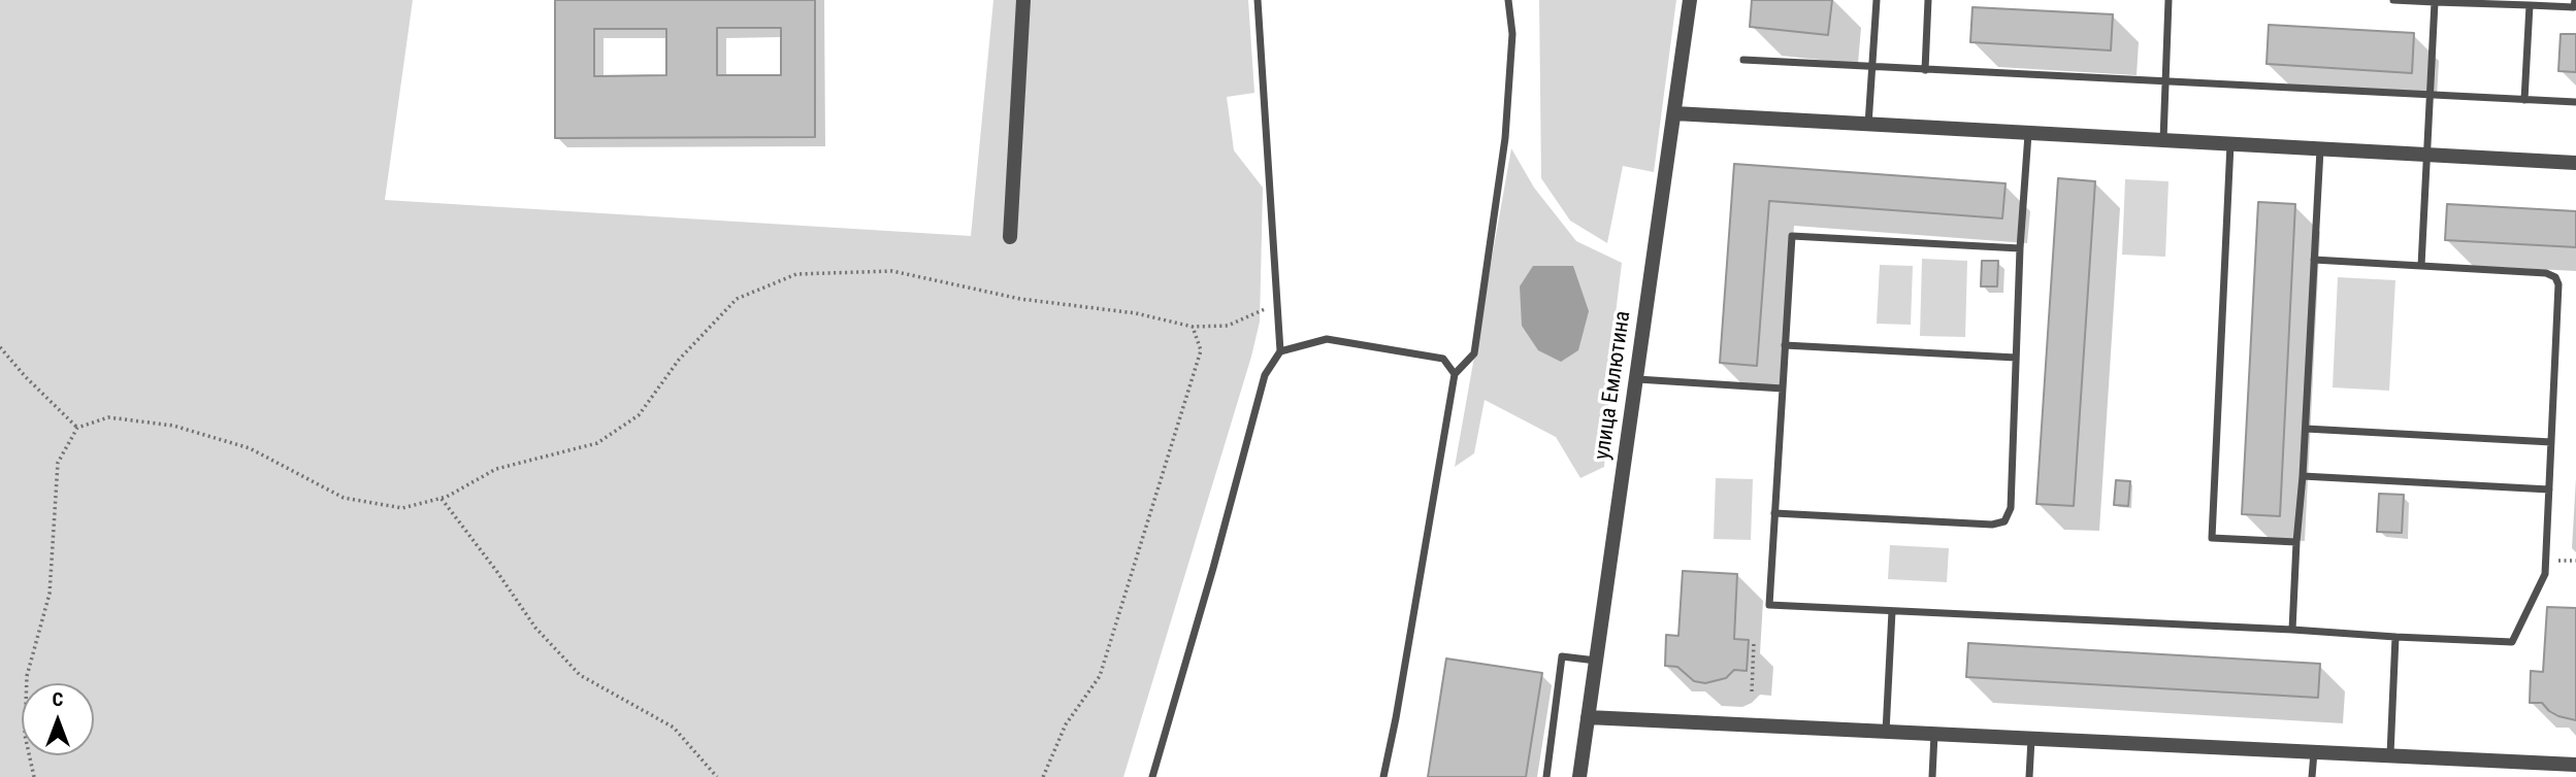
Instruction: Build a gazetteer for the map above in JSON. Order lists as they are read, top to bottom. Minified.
{"streets":{"street":["улица Емлютина"]},"north":"top"}
